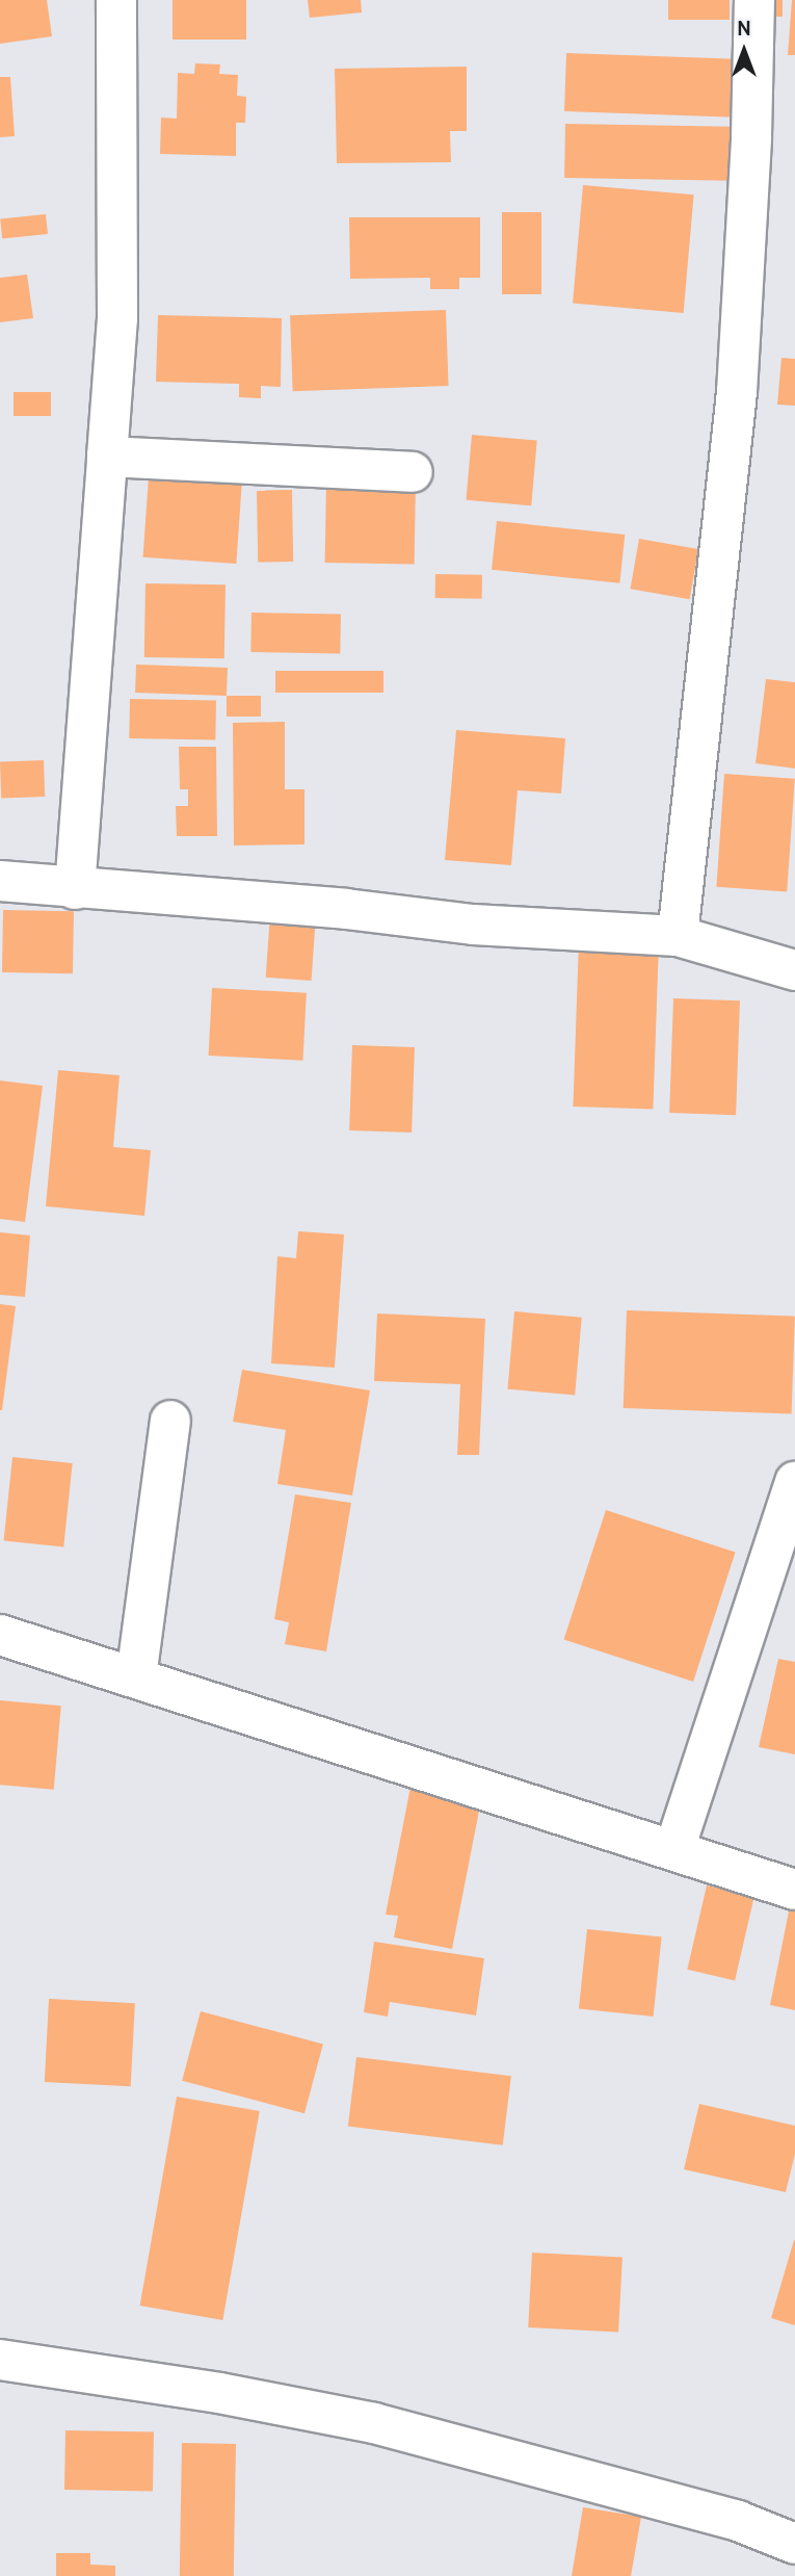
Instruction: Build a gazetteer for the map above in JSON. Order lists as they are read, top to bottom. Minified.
{"north":"top"}
